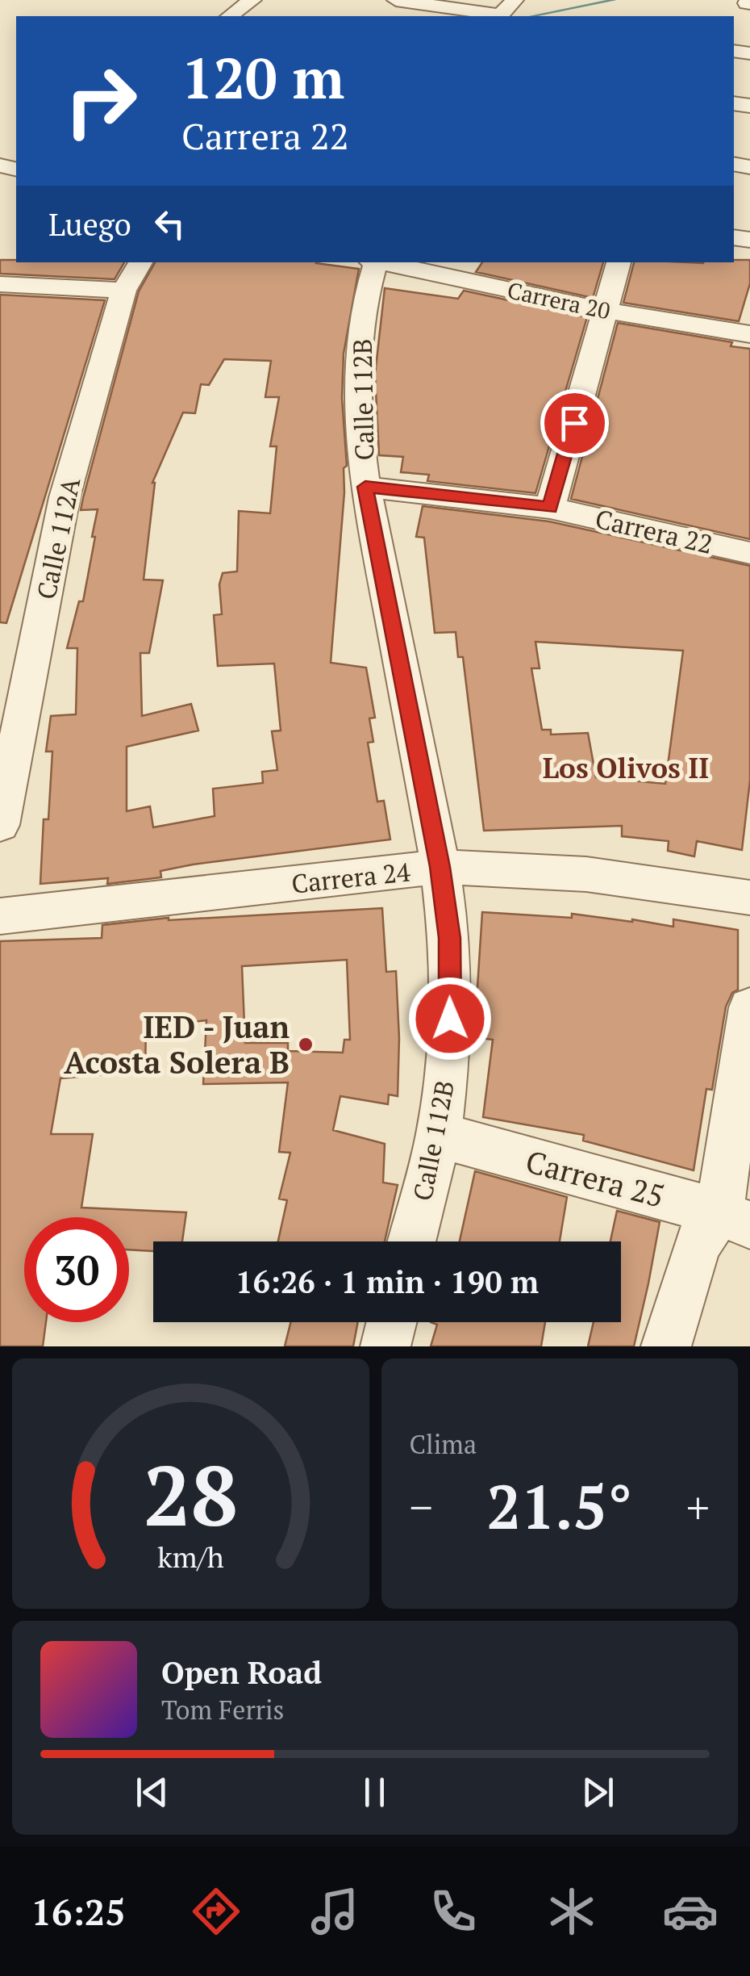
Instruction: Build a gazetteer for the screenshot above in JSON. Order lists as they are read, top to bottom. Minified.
{"streets":{"street":["Carrera 20","Calle 112B","Carrera 22","Calle 112A","Carrera 24","Carrera 25"]},"crossings":[["Calle 112B","Carrera 22"],["Calle 112B","Carrera 24"],["Calle 112B","Carrera 25"]],"districts":["Los Olivos II"],"places":["IED - Juan Acosta Solera B"],"page":{"turn":["120 m","Carrera 22"],"then":"Luego","limit":"30","trip":"16:26 · 1 min · 190 m","tile":"Clima","heat":["−","21.5°","+"],"song":["Open Road","Tom Ferris"],"tabs":"16:25","gauge":["28","km/h"]}}
